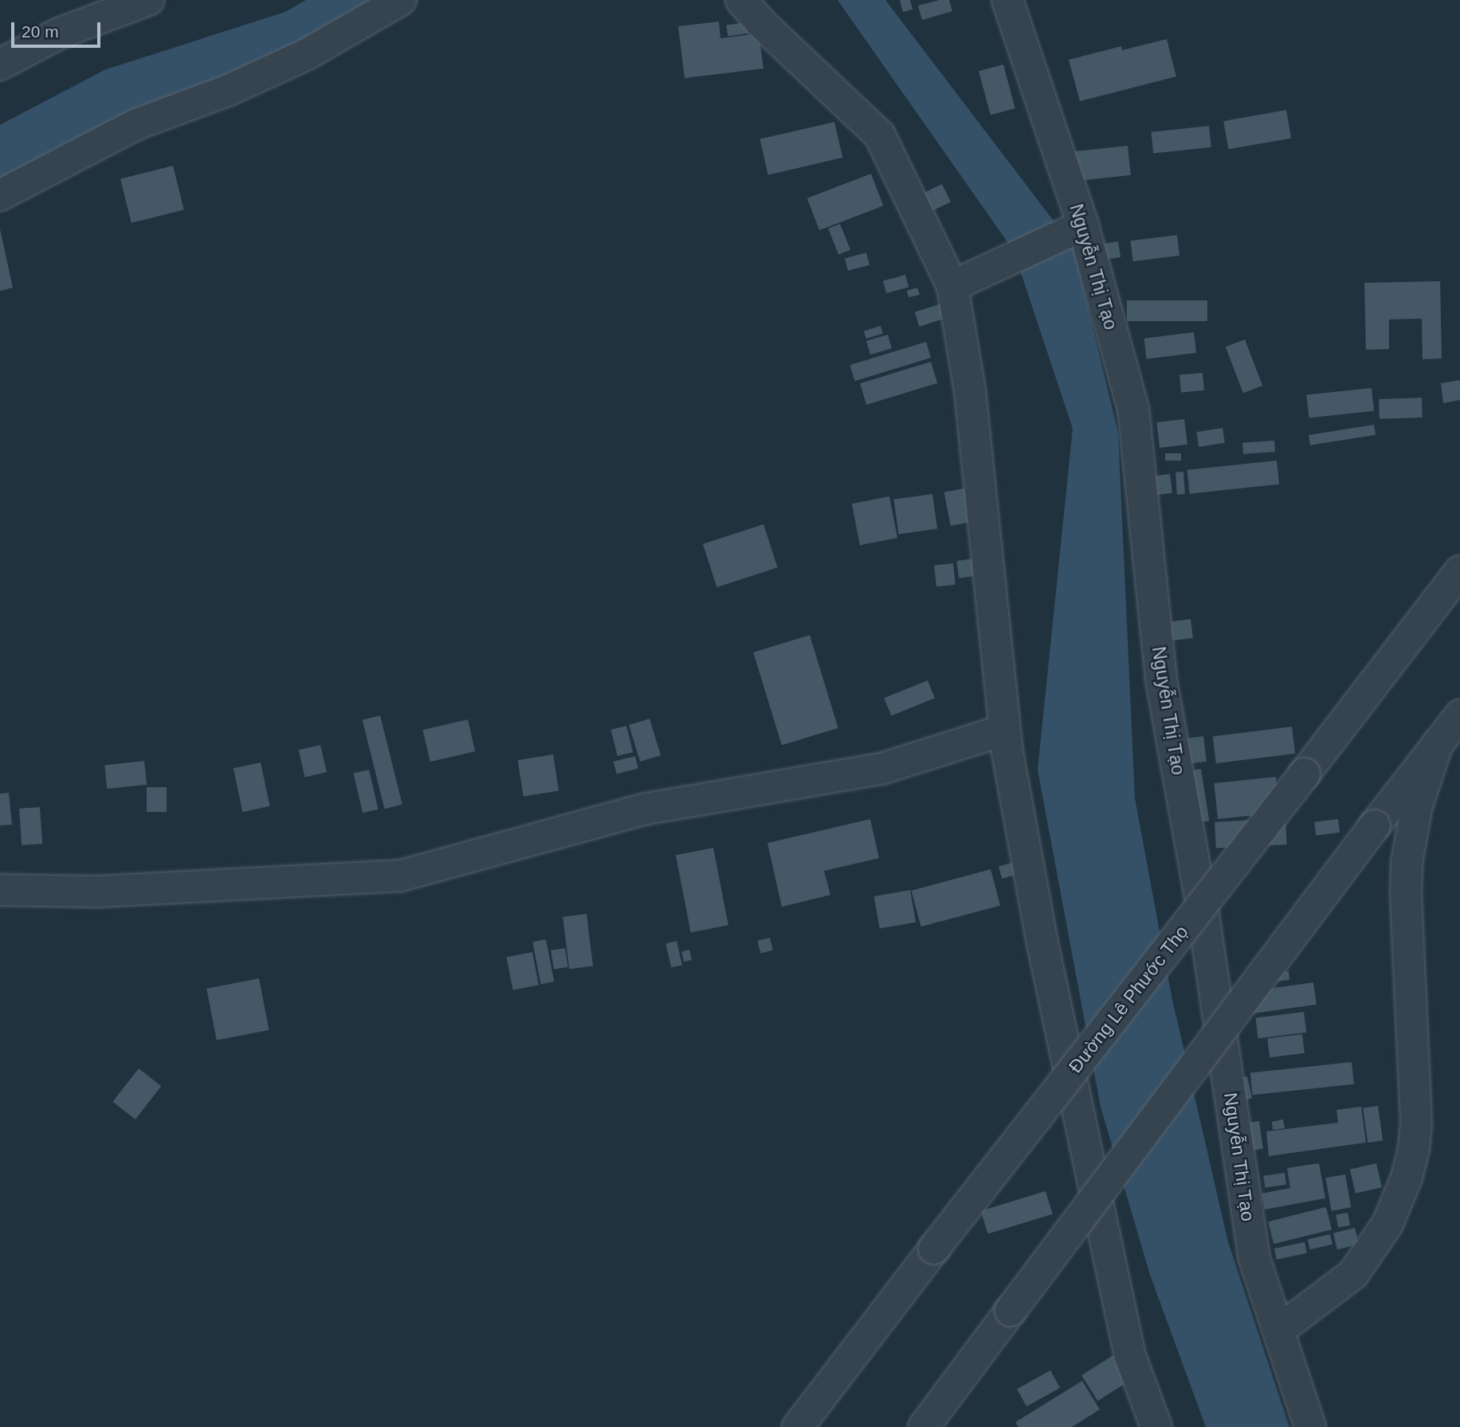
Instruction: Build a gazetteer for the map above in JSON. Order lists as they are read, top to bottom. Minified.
{"streets":{"street":["Nguyễn Thị Tạo","Đường Lê Phước Thọ"]},"scale_bar":"20 m"}
